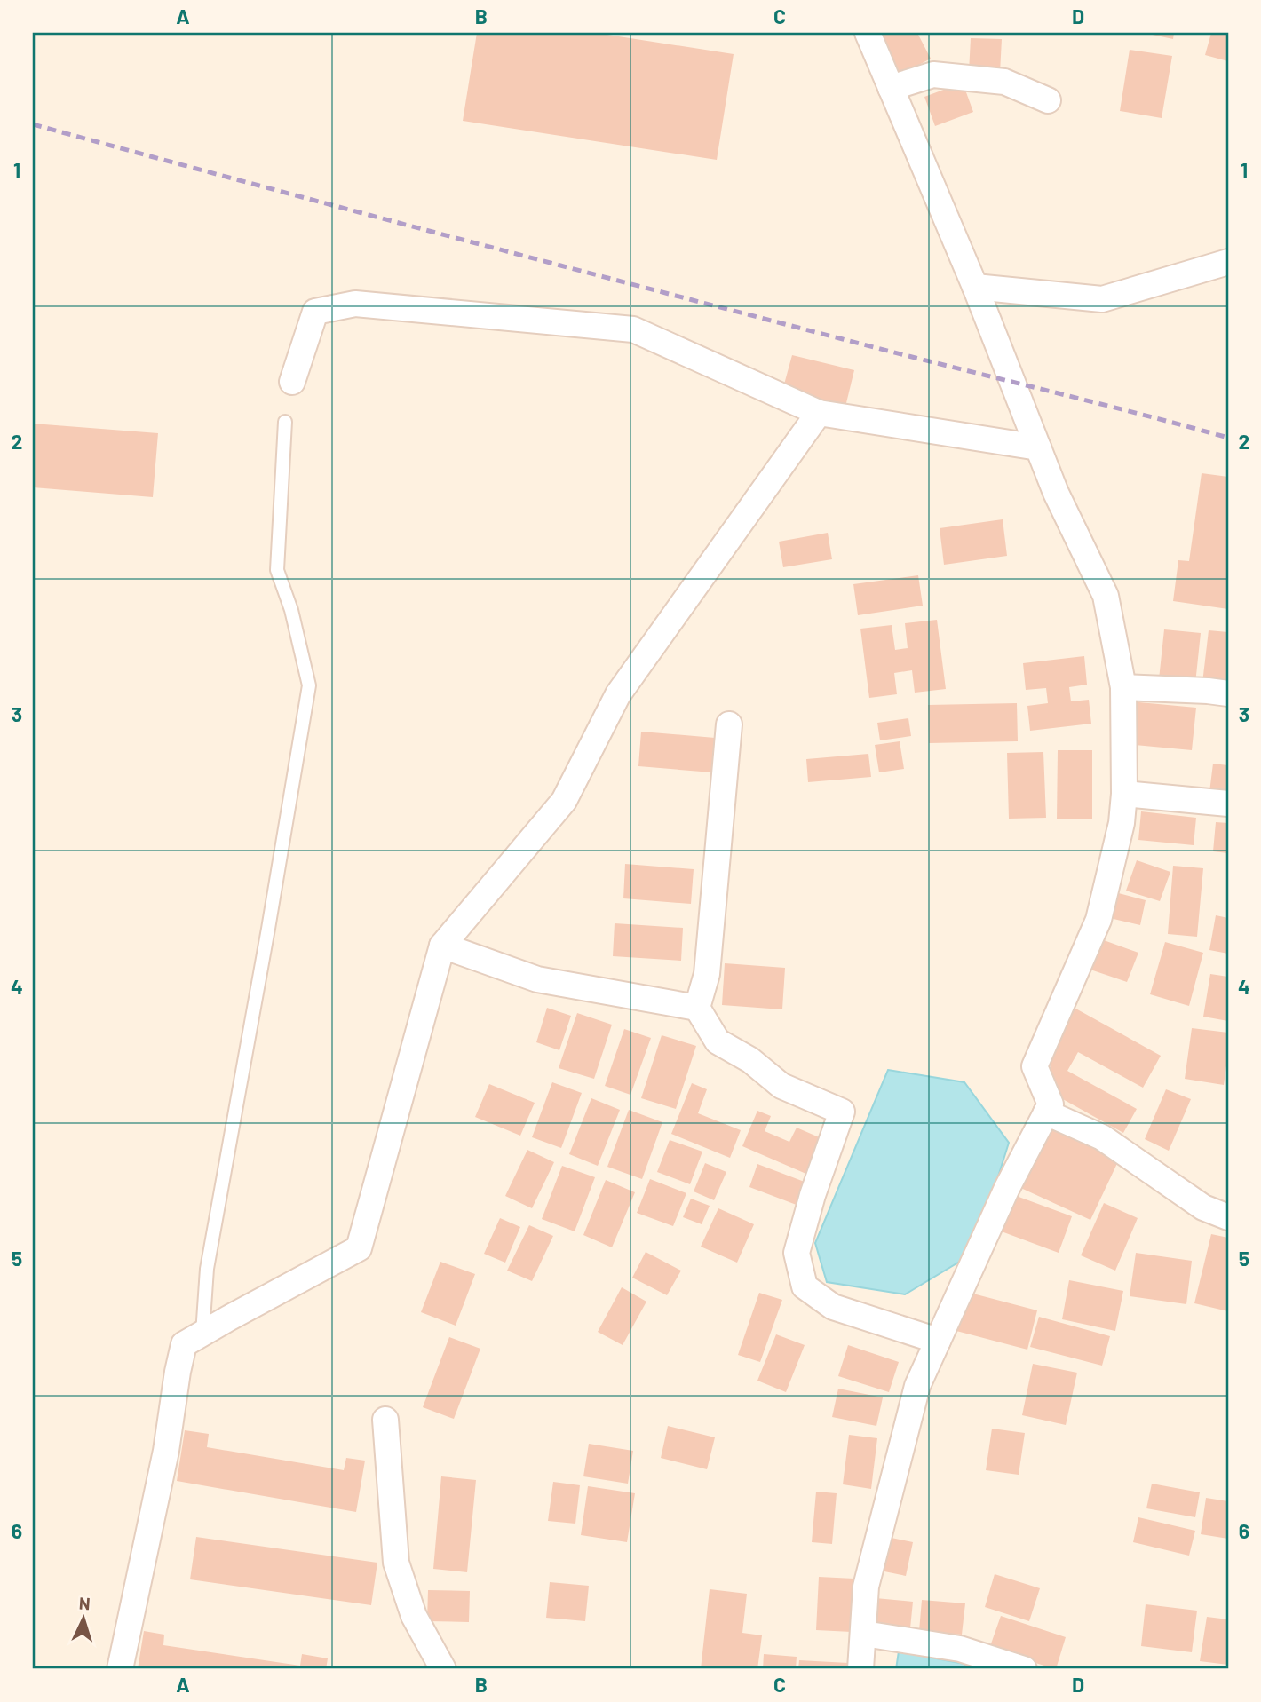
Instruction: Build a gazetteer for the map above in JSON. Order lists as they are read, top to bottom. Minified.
{"north":"top","grid":{"columns":["A","B","C","D"],"rows":["1","2","3","4","5","6"]}}
